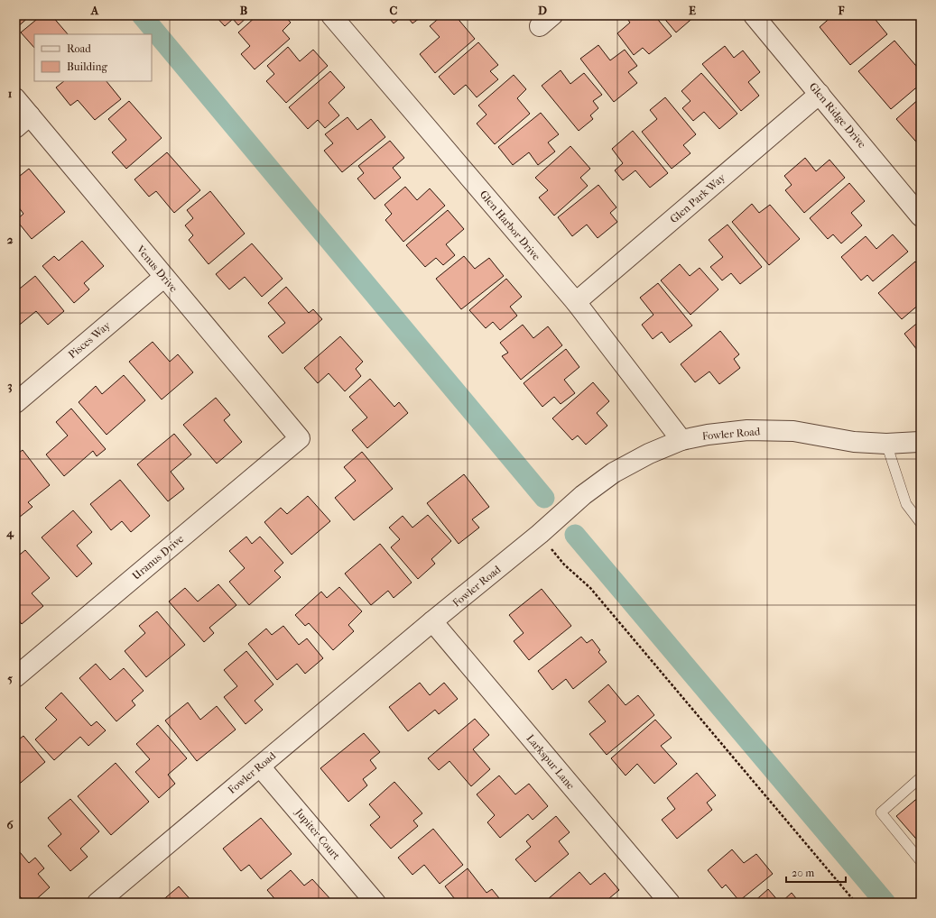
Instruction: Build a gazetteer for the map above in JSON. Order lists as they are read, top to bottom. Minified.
{"streets":{"street":["Glen Ridge Drive","Glen Park Way","Glen Harbor Drive","Venus Drive","Pisces Way","Fowler Road","Uranus Drive","Larkspur Lane","Jupiter Court"]},"crossings":[["Glen Ridge Drive","Glen Park Way"],["Glen Park Way","Glen Harbor Drive"],["Glen Harbor Drive","Fowler Road"],["Venus Drive","Pisces Way"],["Venus Drive","Uranus Drive"],["Fowler Road","Larkspur Lane"],["Fowler Road","Jupiter Court"]],"legend":["Road","Building"],"scale_bar":"20 m","grid":{"columns":["A","B","C","D","E","F"],"rows":["1","2","3","4","5","6"]}}
